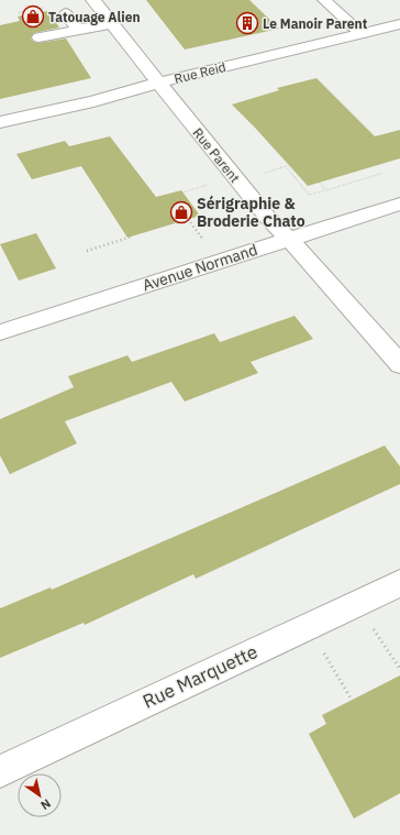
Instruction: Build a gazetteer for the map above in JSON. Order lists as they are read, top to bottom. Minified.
{"streets":{"street":["Rue Reid","Rue Parent","Avenue Normand","Rue Marquette"]},"crossings":[["Rue Reid","Rue Parent"],["Rue Parent","Avenue Normand"]],"places":{"shop":["Tatouage Alien","Sérigraphie & Broderie Chato"],"building":["Le Manoir Parent"]},"north":"bottom right"}
